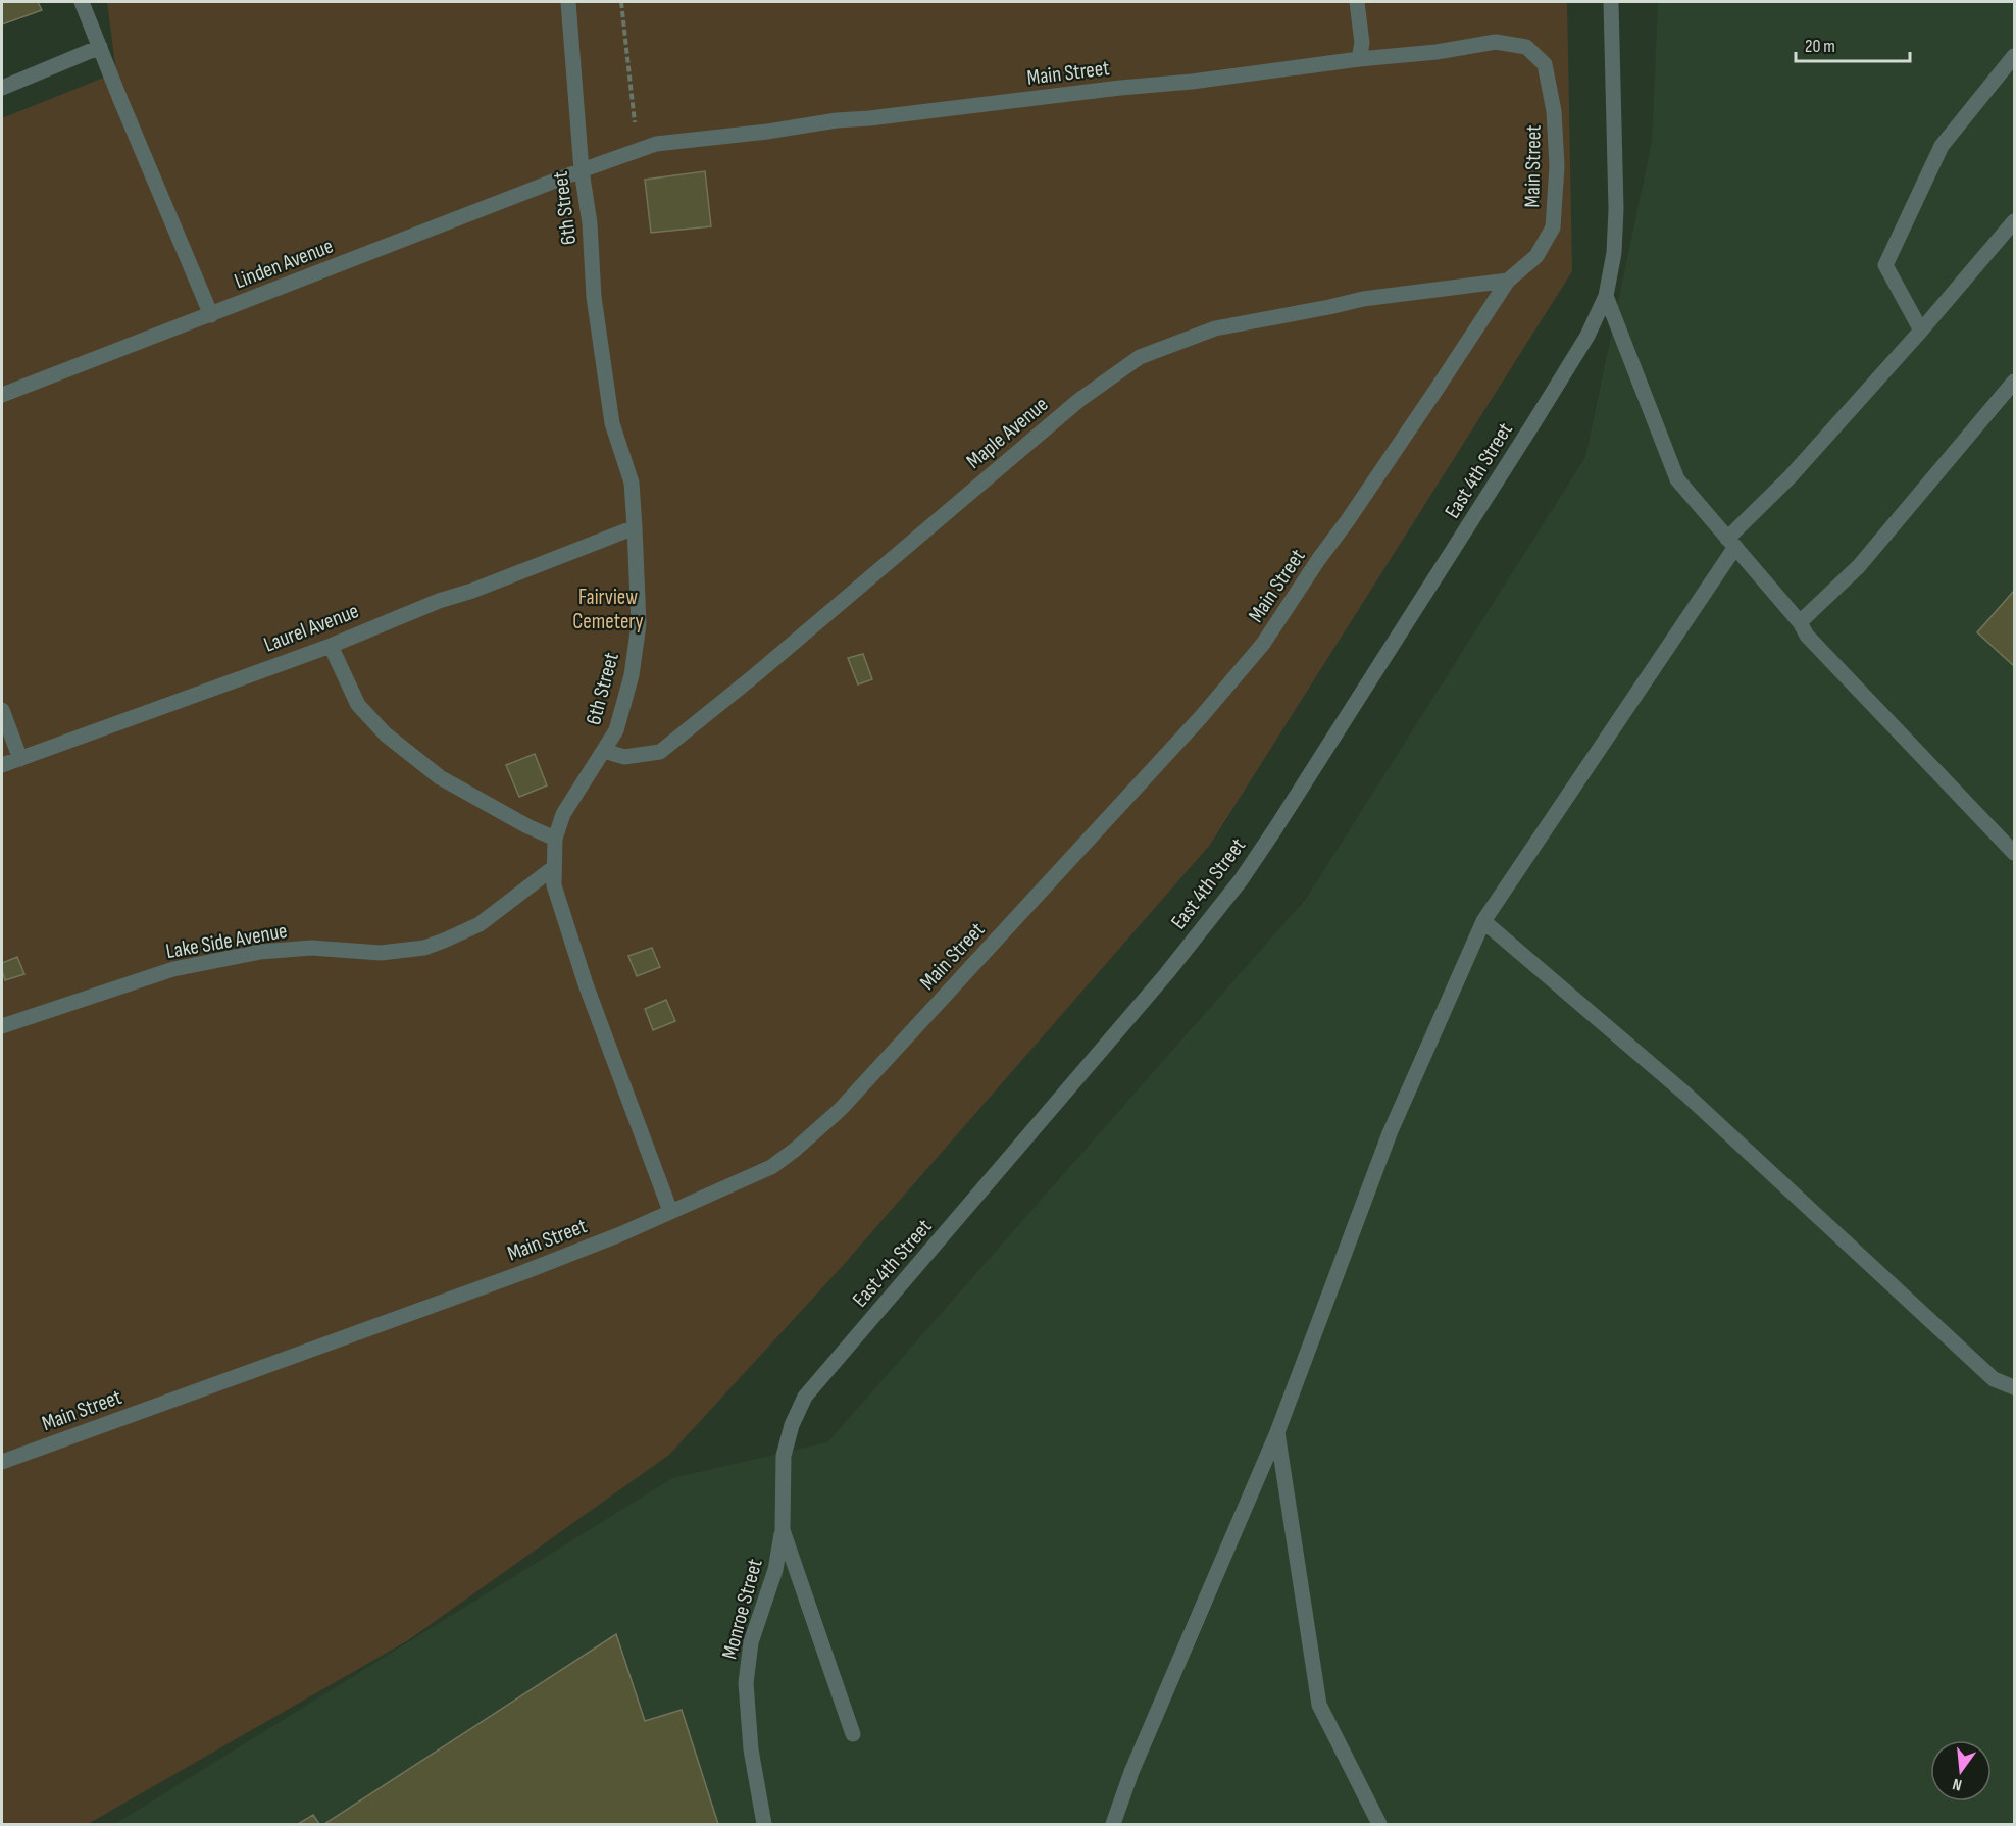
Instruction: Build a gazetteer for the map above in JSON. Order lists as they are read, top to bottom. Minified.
{"streets":{"street":["Main Street","6th Street","Linden Avenue","Maple Avenue","East 4th Street","Laurel Avenue","Lake Side Avenue","Monroe Street"]},"crossings":[["Main Street","6th Street"],["Main Street","Linden Avenue"],["Main Street","Maple Avenue"],["6th Street","Linden Avenue"],["6th Street","Maple Avenue"],["6th Street","Laurel Avenue"],["6th Street","Lake Side Avenue"],["East 4th Street","Monroe Street"]],"parks":["Fairview Cemetery"],"scale_bar":"20 m","north":"bottom"}
